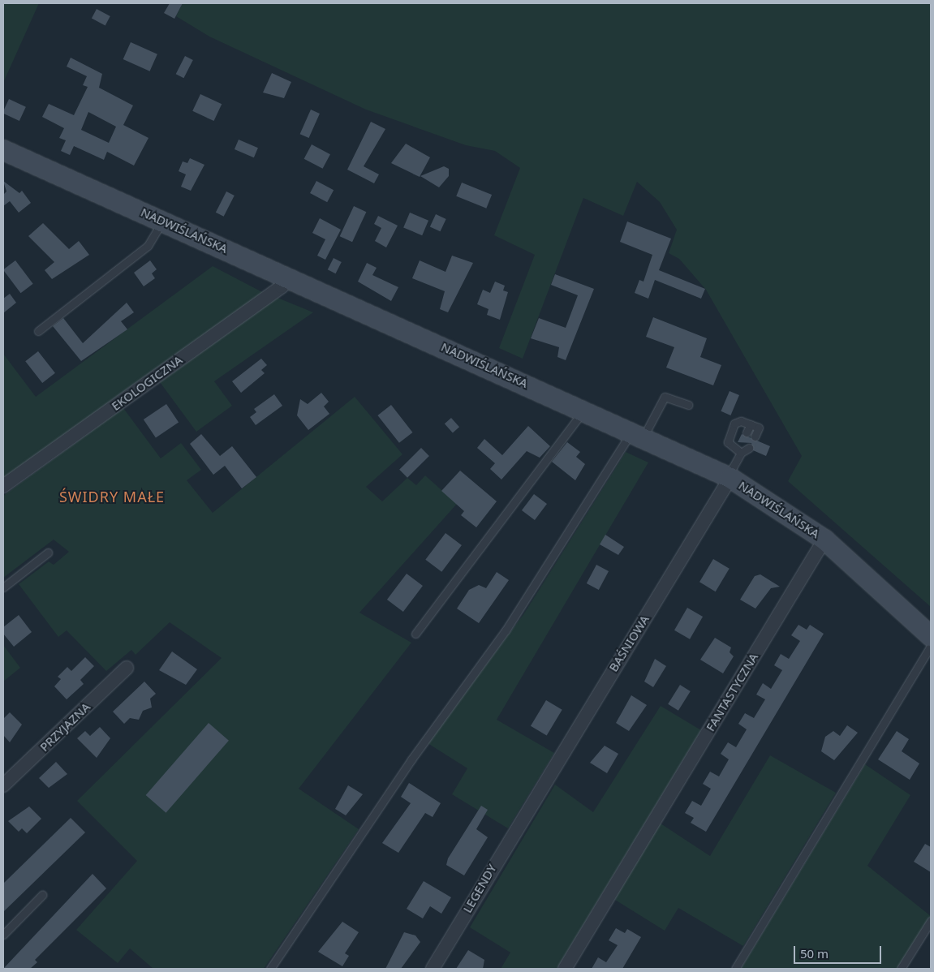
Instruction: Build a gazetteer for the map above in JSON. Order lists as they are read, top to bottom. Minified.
{"streets":{"main road":["NADWIŚLAŃSKA"],"street":["EKOLOGICZNA","BAŚNIOWA","FANTASTYCZNA","PRZYJAZNA","LEGENDY"]},"crossings":[["NADWIŚLAŃSKA","EKOLOGICZNA"],["NADWIŚLAŃSKA","BAŚNIOWA"],["NADWIŚLAŃSKA","FANTASTYCZNA"],["BAŚNIOWA","LEGENDY"]],"districts":["ŚWIDRY MAŁE"],"scale_bar":"50 m"}
